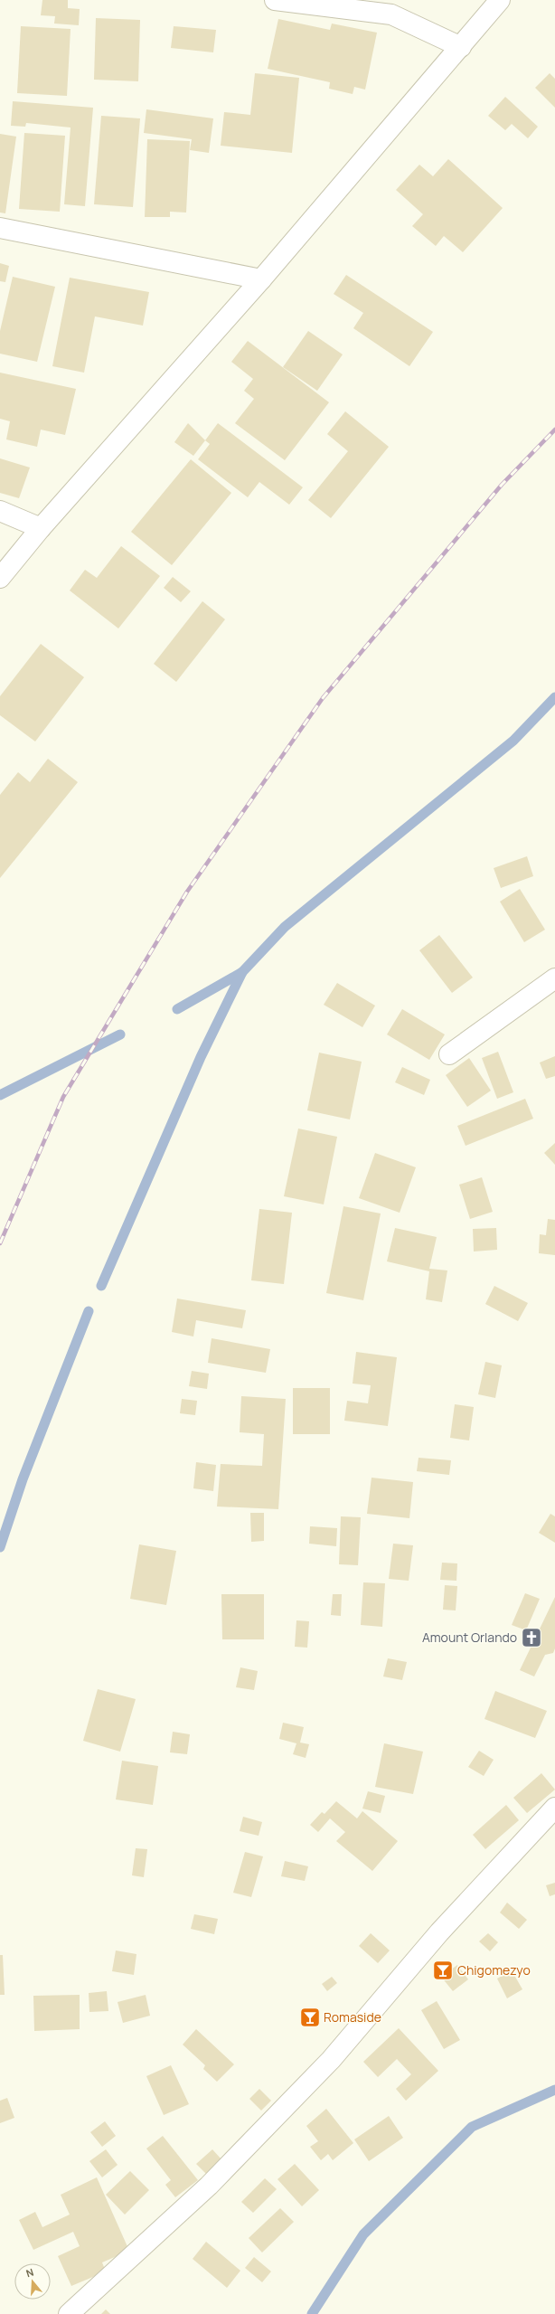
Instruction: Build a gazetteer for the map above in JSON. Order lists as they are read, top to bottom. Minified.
{"places":{"church":["Amount Orlando"],"bar":["Chigomezyo","Romaside"]},"north":"top"}
